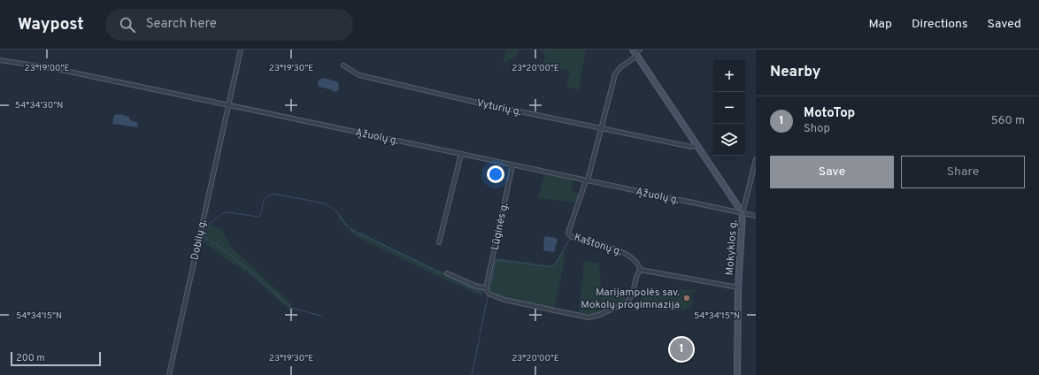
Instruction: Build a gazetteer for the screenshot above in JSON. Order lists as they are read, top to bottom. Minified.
{"streets":{"main road":["Mokyklos g."],"street":["Vyturių g.","Ąžuolų g.","Lūginės g.","Dobilų g.","Kaštonų g."]},"crossings":[["Vyturių g.","Mokyklos g."],["Ąžuolų g.","Lūginės g."],["Ąžuolų g.","Dobilų g."],["Ąžuolų g.","Kaštonų g."],["Ąžuolų g.","Mokyklos g."]],"places":["Marijampolės sav. Mokolų progimnazija"],"scale_bar":"200 m","page":{"header":"Waypost","search":"Search here","nav":["Map","Directions","Saved"],"heading":"Nearby","map_buttons":["+","−"],"list":[{"mark":"1","name":"MotoTop","note":"Shop","value":"560 m"}],"buttons":["Save","Share"],"pins":"1","scale":"200 m"},"coordinates":["23°19'00\"E","23°19'30\"E","23°20'00\"E","54°34'30\"N","54°34'15\"N"]}
